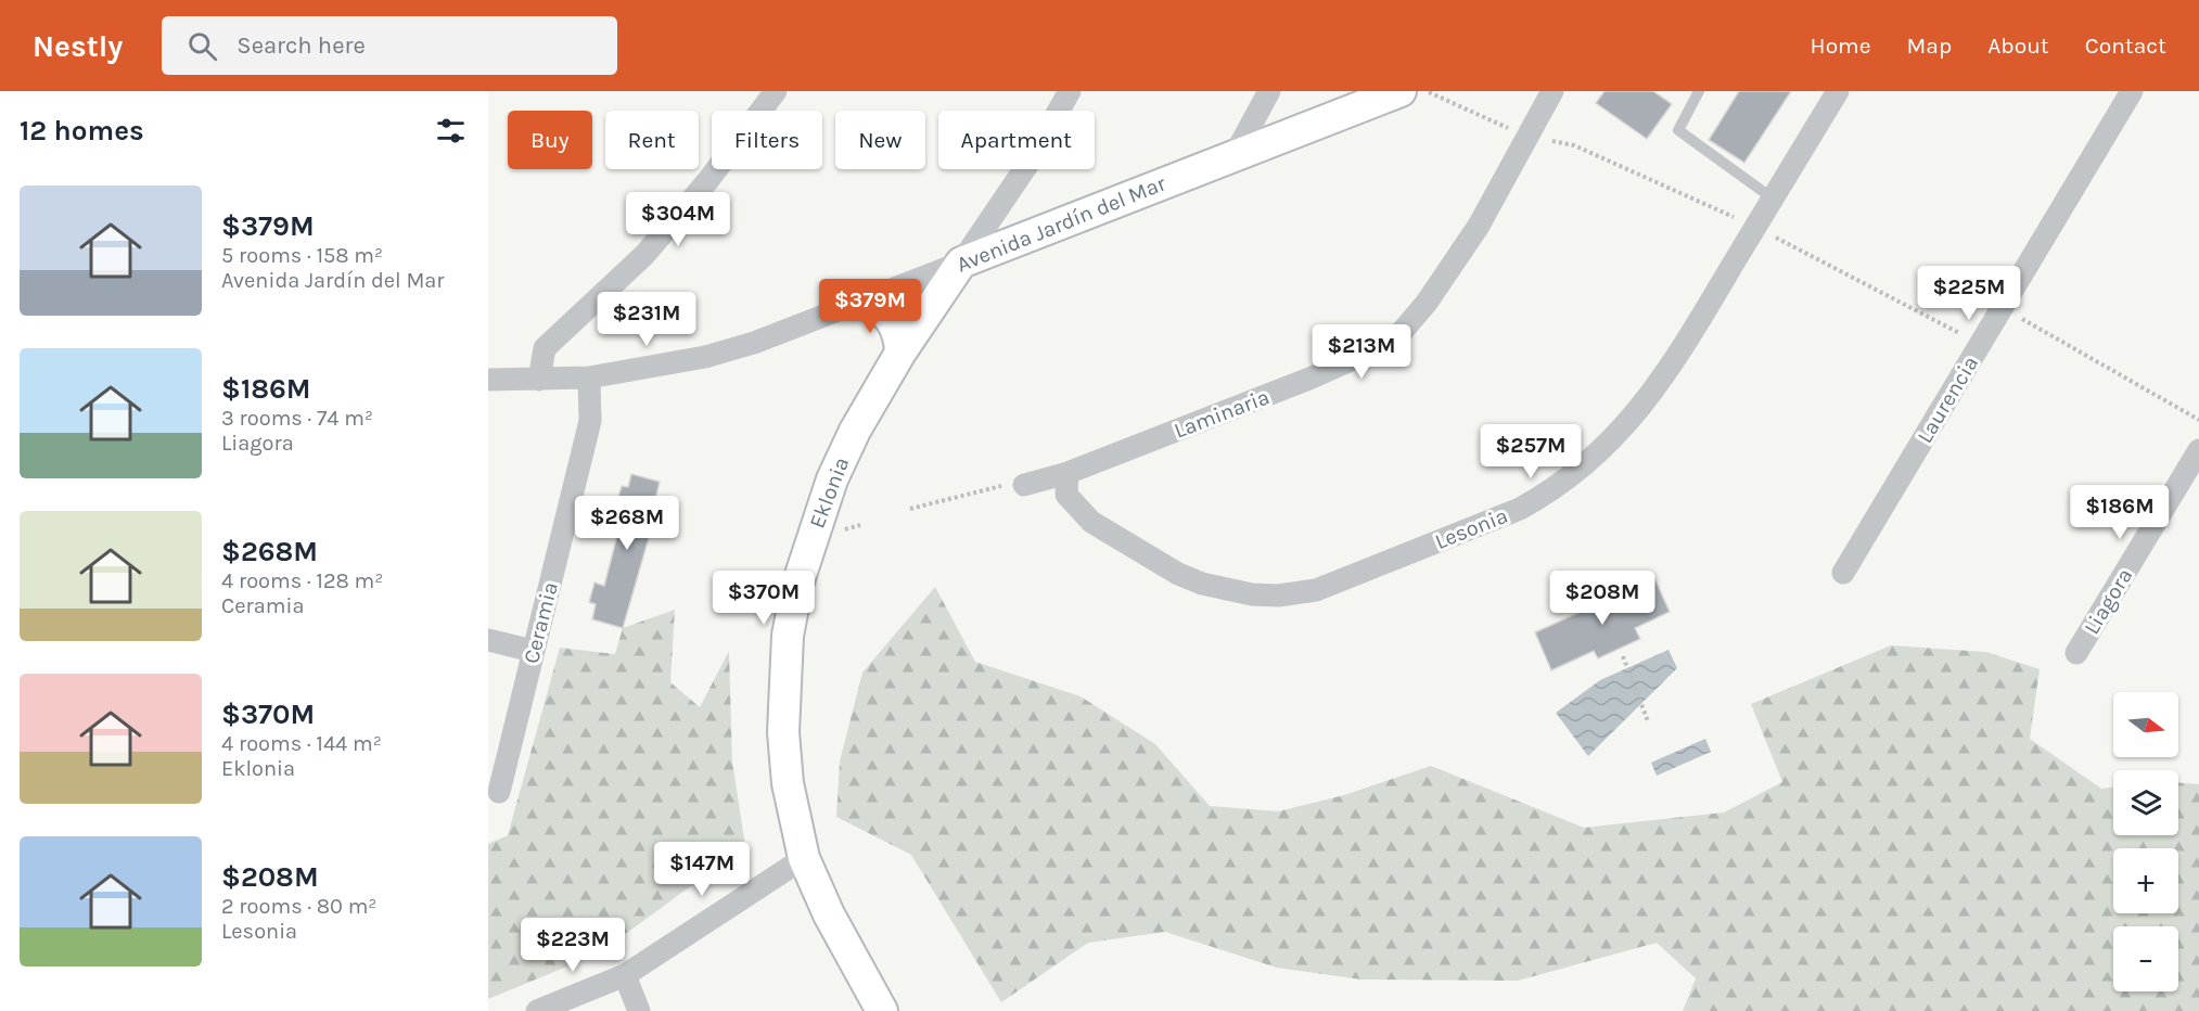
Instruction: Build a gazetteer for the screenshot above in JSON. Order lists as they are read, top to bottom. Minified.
{"streets":{"street":["Avenida Jardín del Mar","Laurencia","Laminaria","Eklonia","Lesonia","Liagora","Ceramia"]},"crossings":[["Avenida Jardín del Mar","Eklonia"],["Avenida Jardín del Mar","Ceramia"],["Laminaria","Lesonia"]],"north":"right","page":{"header":"Nestly","search":"Search here","nav":["Home","Map","About","Contact"],"heading":"12 homes","chip":["Buy","Rent","Filters","New","Apartment"],"list":[{"name":"$379M","note":"5 rooms · 158 m² · Avenida Jardín del Mar"},{"name":"$186M","note":"3 rooms · 74 m² · Liagora"},{"name":"$268M","note":"4 rooms · 128 m² · Ceramia"},{"name":"$370M","note":"4 rooms · 144 m² · Eklonia"},{"name":"$208M","note":"2 rooms · 80 m² · Lesonia"}],"price":["$304M","$225M","$379M","$231M","$213M","$257M","$186M","$268M","$370M","$208M","$147M","$223M"],"map_buttons":["+","−"]}}
